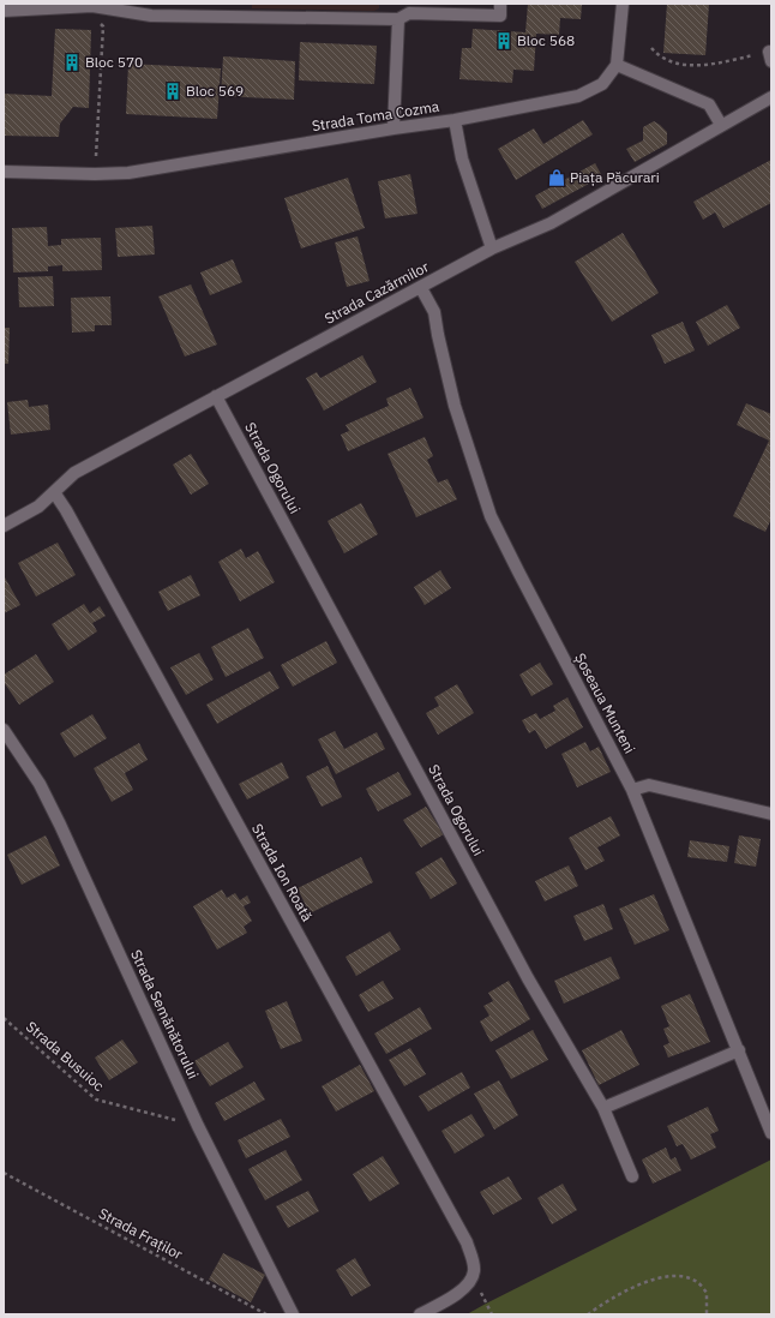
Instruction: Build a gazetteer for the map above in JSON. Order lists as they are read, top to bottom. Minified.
{"streets":{"street":["Strada Toma Cozma","Strada Cazărmilor","Strada Ogorului","Șoseaua Munteni","Strada Ion Roată","Strada Semănătorului"],"path":["Strada Busuioc","Strada Fraților"]},"crossings":[["Strada Cazărmilor","Strada Ogorului"],["Strada Cazărmilor","Șoseaua Munteni"],["Strada Cazărmilor","Strada Ion Roată"],["Strada Semănătorului","Strada Busuioc"]],"places":{"building":["Bloc 568","Bloc 570","Bloc 569"],"shop":["Piața Păcurari"]}}
